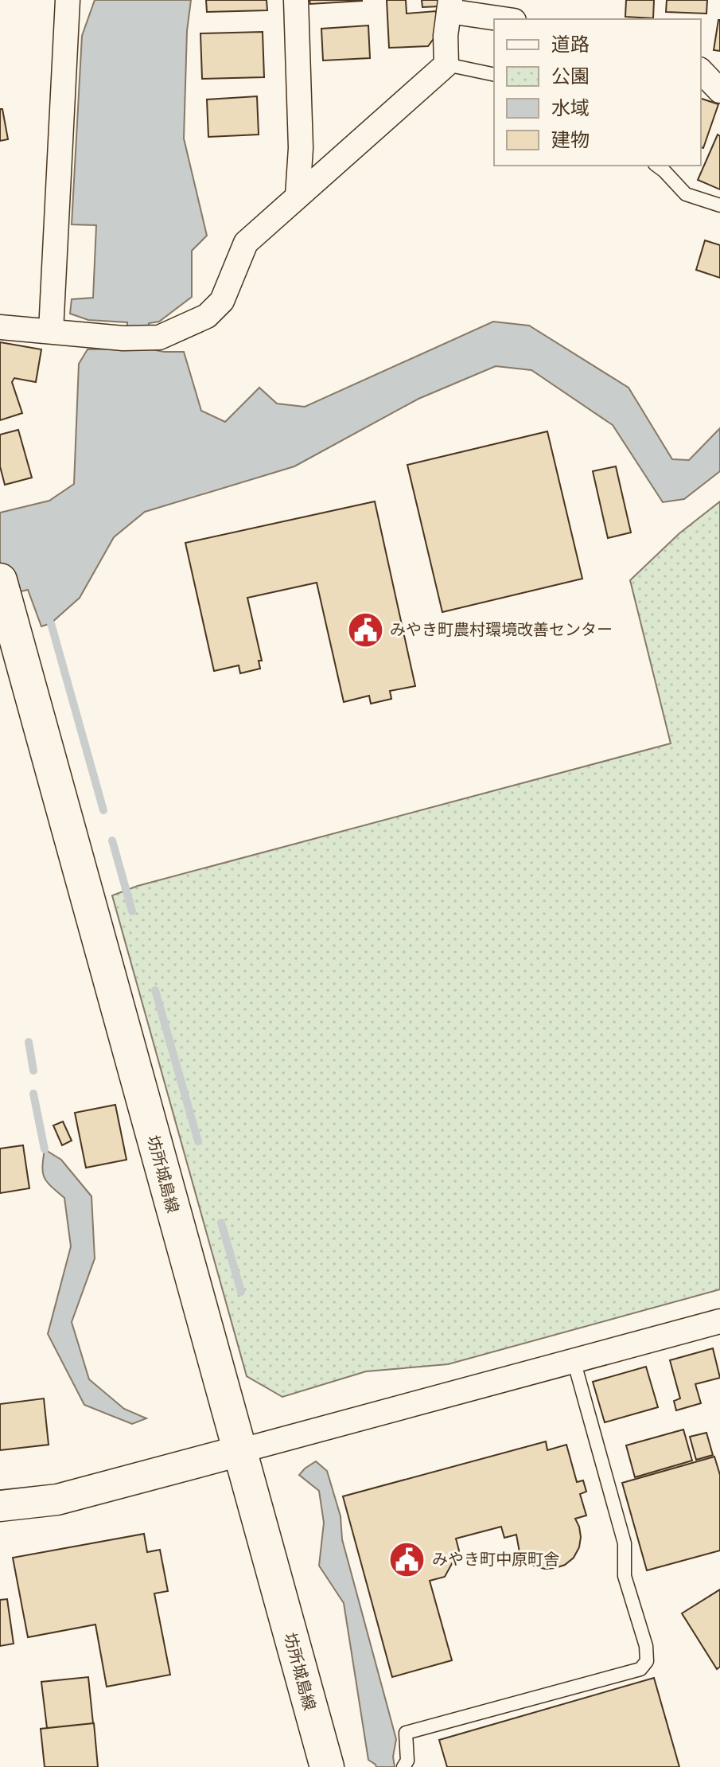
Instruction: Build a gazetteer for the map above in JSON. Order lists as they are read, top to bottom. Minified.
{"streets":{"main road":["坊所城島線"]},"places":{"public building":["みやき町農村環境改善センター","みやき町中原町舎"]},"legend":["道路","公園","水域","建物"]}
